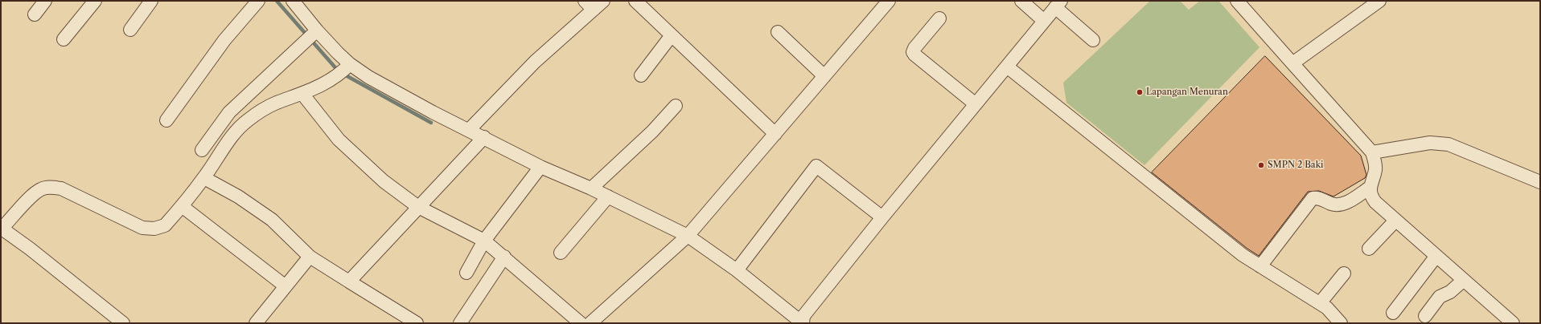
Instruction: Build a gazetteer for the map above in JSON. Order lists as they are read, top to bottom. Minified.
{"places":["Lapangan Menuran","SMPN 2 Baki"]}
